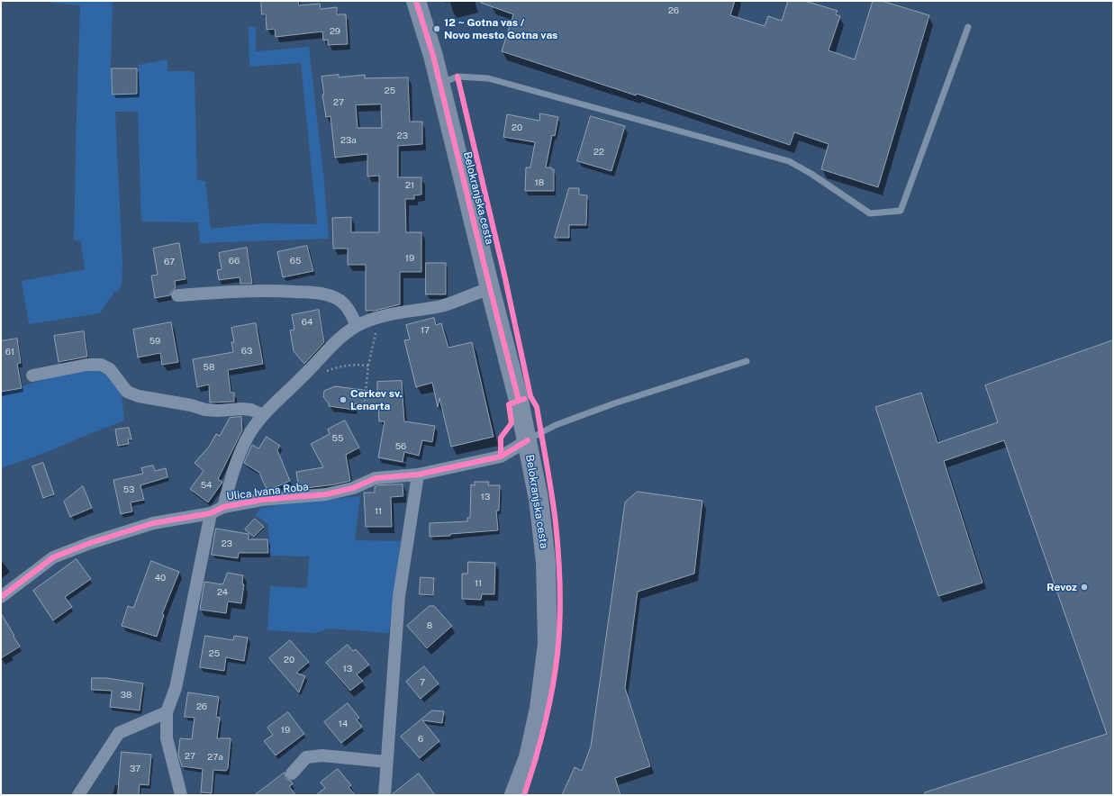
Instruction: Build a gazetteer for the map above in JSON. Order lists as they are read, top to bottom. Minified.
{"streets":{"main road":["Belokranjska cesta"],"street":["Ulica Ivana Roba"]},"crossings":[["Belokranjska cesta","Ulica Ivana Roba"]],"places":["12 ~ Gotna vas / Novo mesto Gotna vas","Cerkev sv. Lenarta","Revoz"],"house_numbers":["26","29","25","27","20","23","23a","22","18","21","19","66","65","67","64","17","59","63","61","58","55","56","54","53","13","11","23","40","11","24","8","25","20","13","7","38","26","14","19","6","27","27a","37"]}
